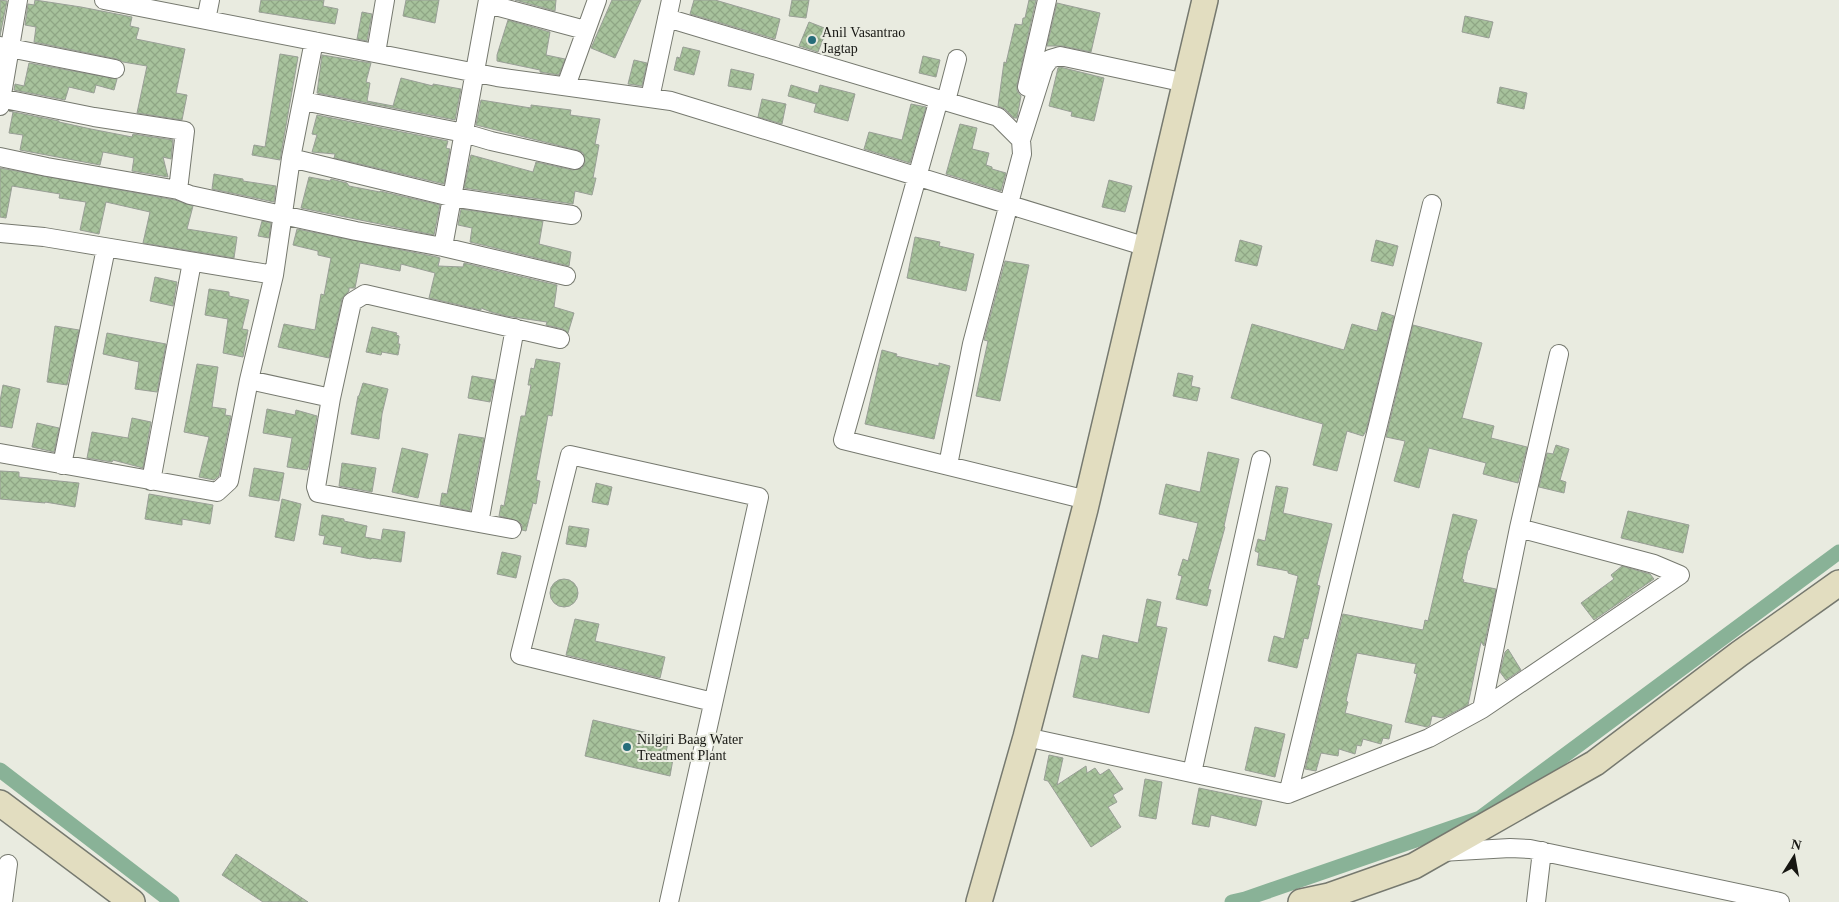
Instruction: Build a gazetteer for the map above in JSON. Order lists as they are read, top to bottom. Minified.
{"places":["Anil Vasantrao Jagtap","Nilgiri Baag Water Treatment Plant"],"north":"top"}
